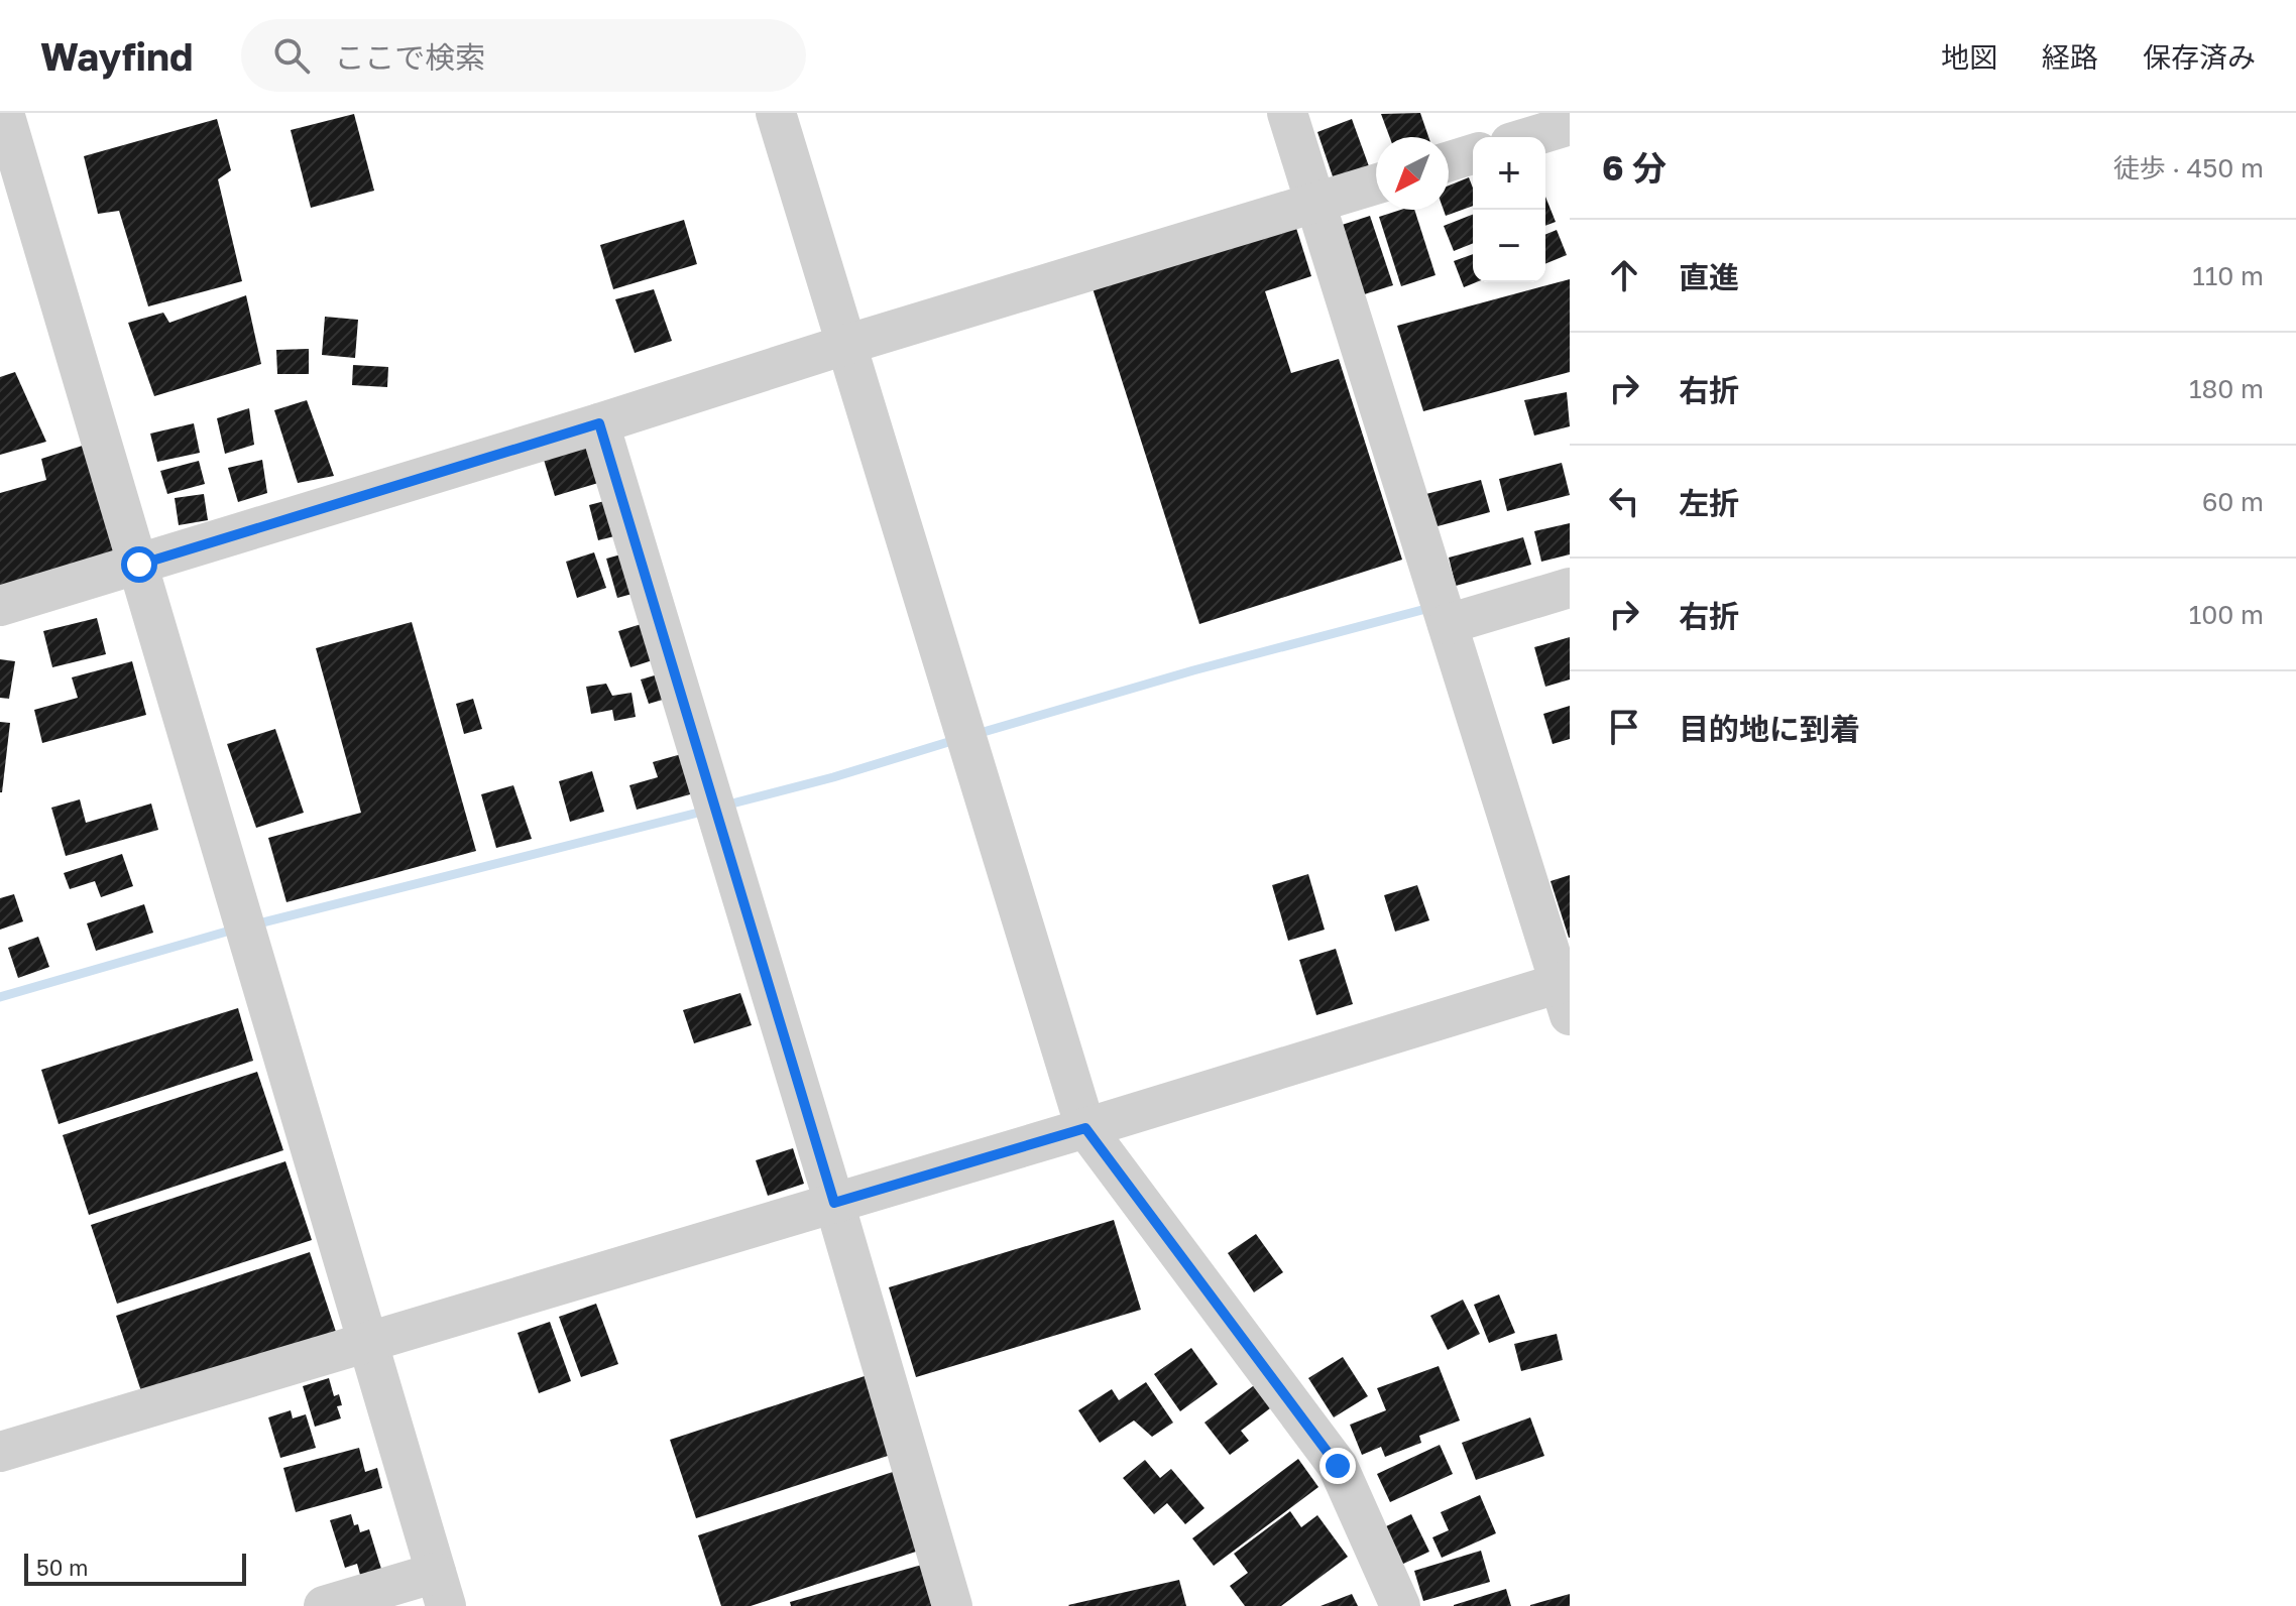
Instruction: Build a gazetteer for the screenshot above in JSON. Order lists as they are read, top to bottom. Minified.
{"scale_bar":"50 m","north":"bottom left","page":{"header":"Wayfind","search":"ここで検索","nav":["地図","経路","保存済み"],"heading":["6 分","徒歩 · 450 m"],"map_buttons":["+","−"],"list":[["直進","110 m"],["右折","180 m"],["左折","60 m"],["右折","100 m"],"目的地に到着"],"scale":"50 m"}}
